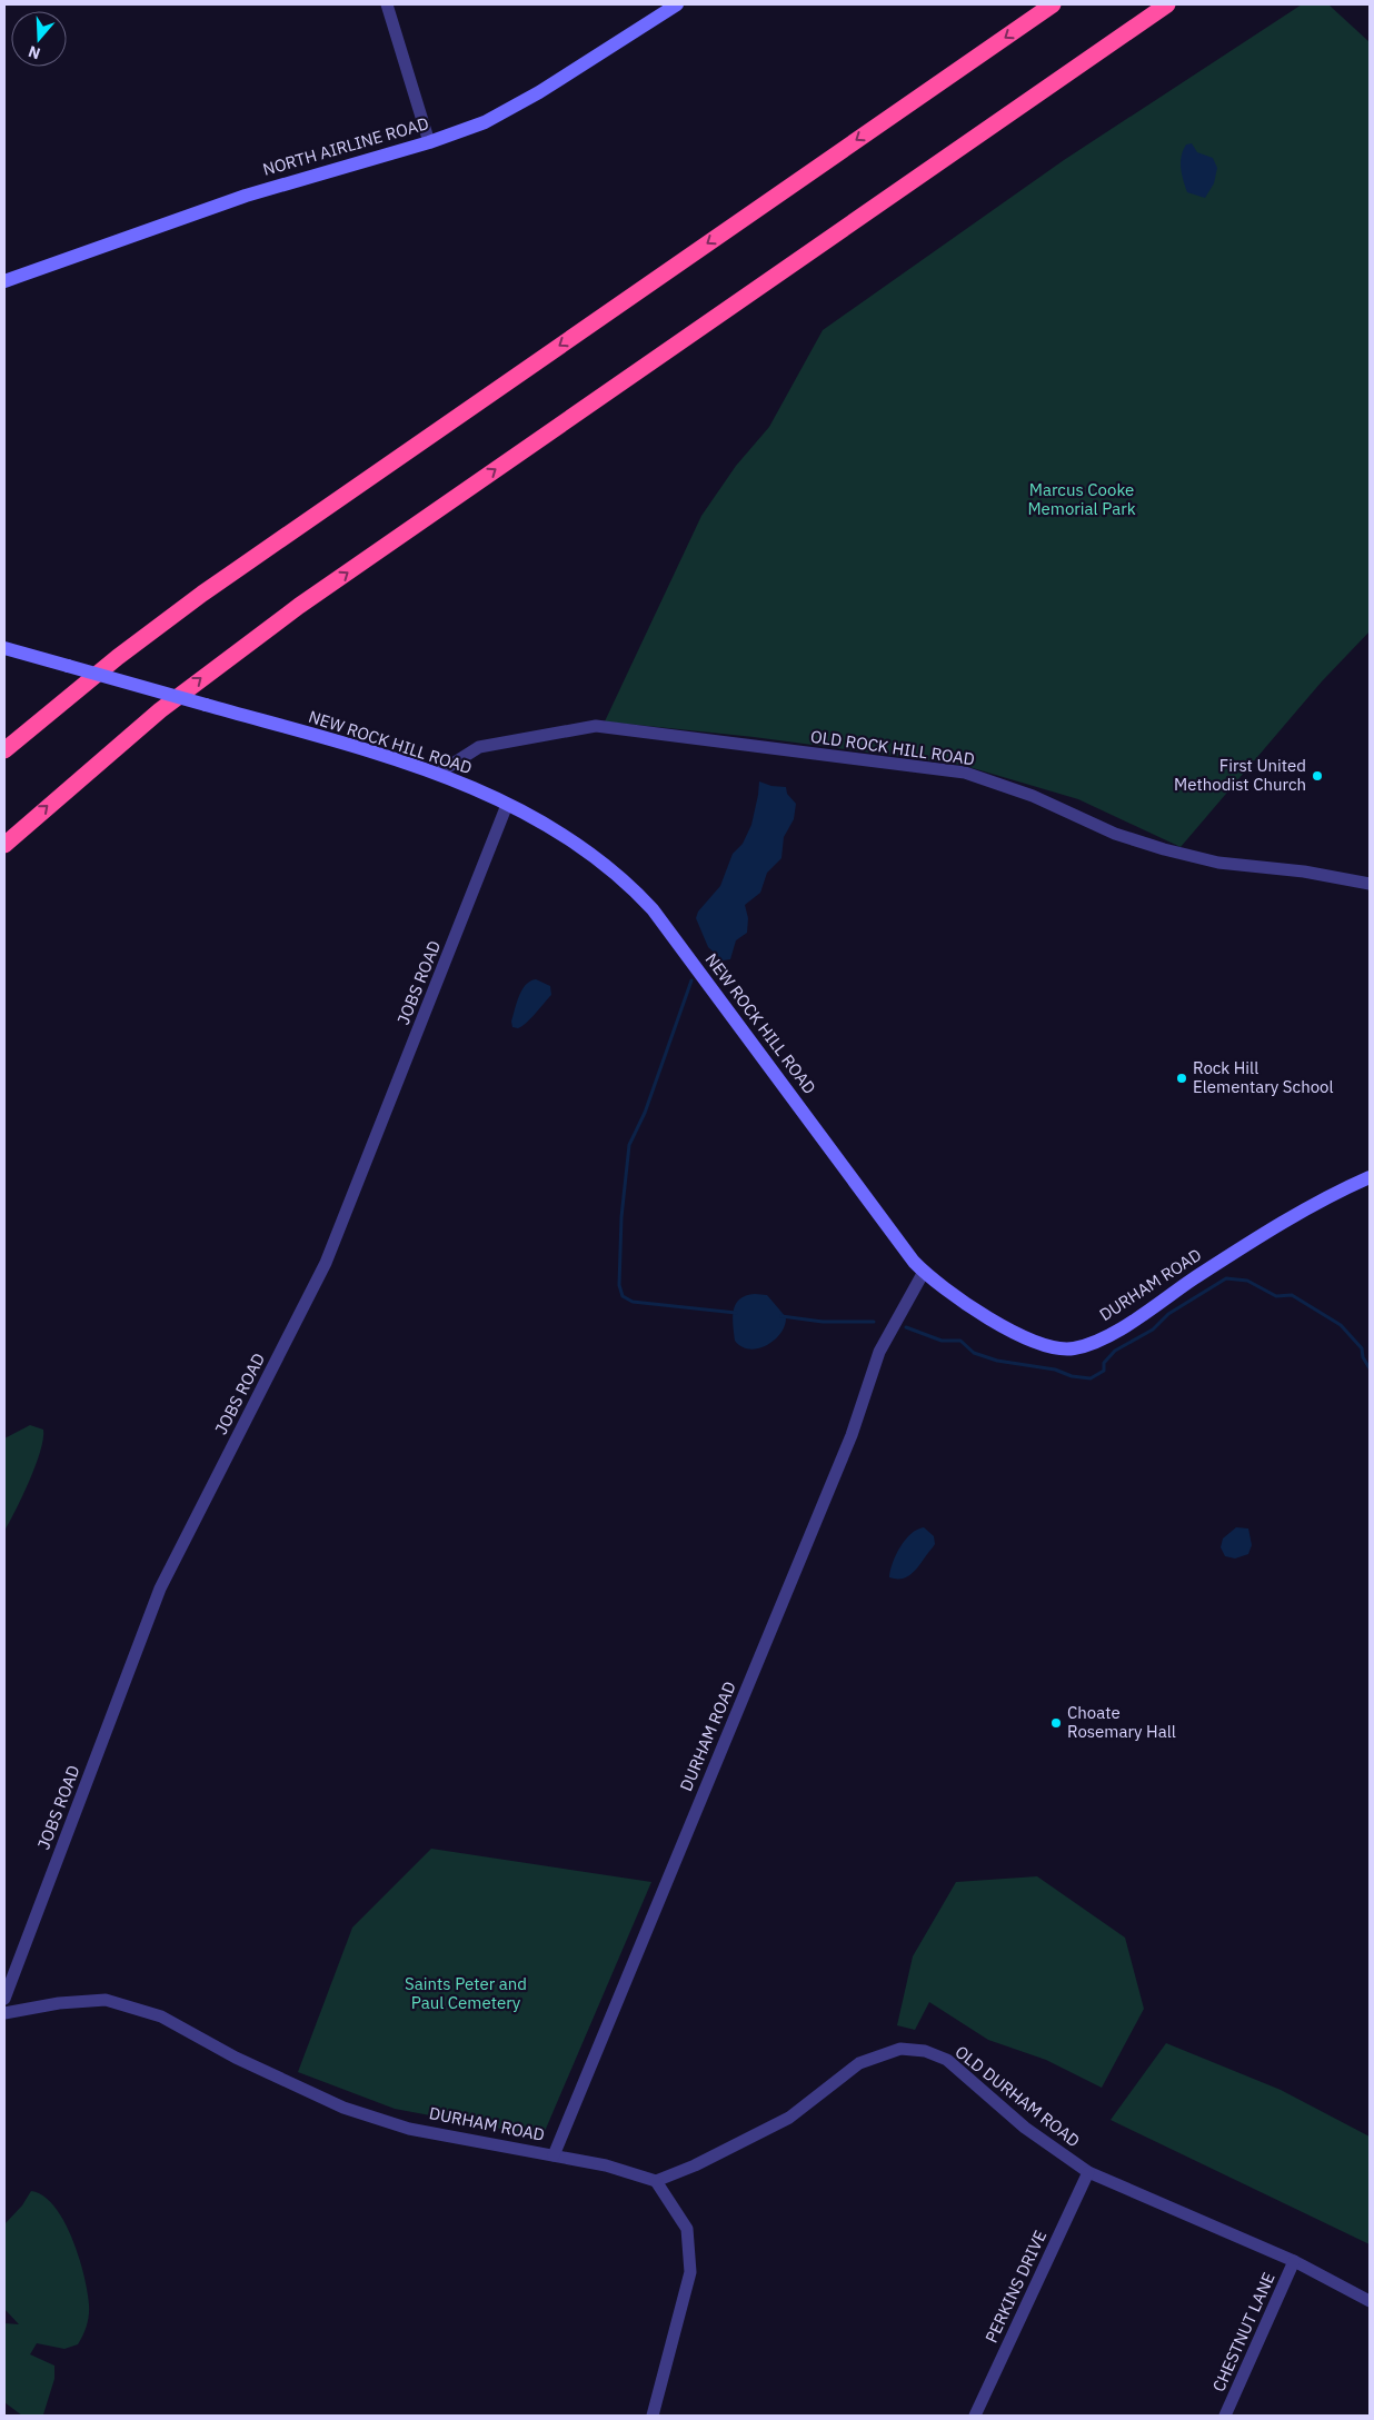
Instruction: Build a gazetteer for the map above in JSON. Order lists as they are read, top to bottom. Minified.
{"streets":{"main road":["NORTH AIRLINE ROAD","NEW ROCK HILL ROAD","DURHAM ROAD"],"street":["OLD ROCK HILL ROAD","JOBS ROAD","OLD DURHAM ROAD","PERKINS DRIVE","CHESTNUT LANE"]},"crossings":[["NEW ROCK HILL ROAD","OLD ROCK HILL ROAD"],["NEW ROCK HILL ROAD","JOBS ROAD"],["NEW ROCK HILL ROAD","DURHAM ROAD"],["OLD DURHAM ROAD","PERKINS DRIVE"],["OLD DURHAM ROAD","CHESTNUT LANE"]],"parks":["Marcus Cooke Memorial Park","Saints Peter and Paul Cemetery"],"places":["First United Methodist Church","Rock Hill Elementary School","Choate Rosemary Hall"],"north":"bottom"}
